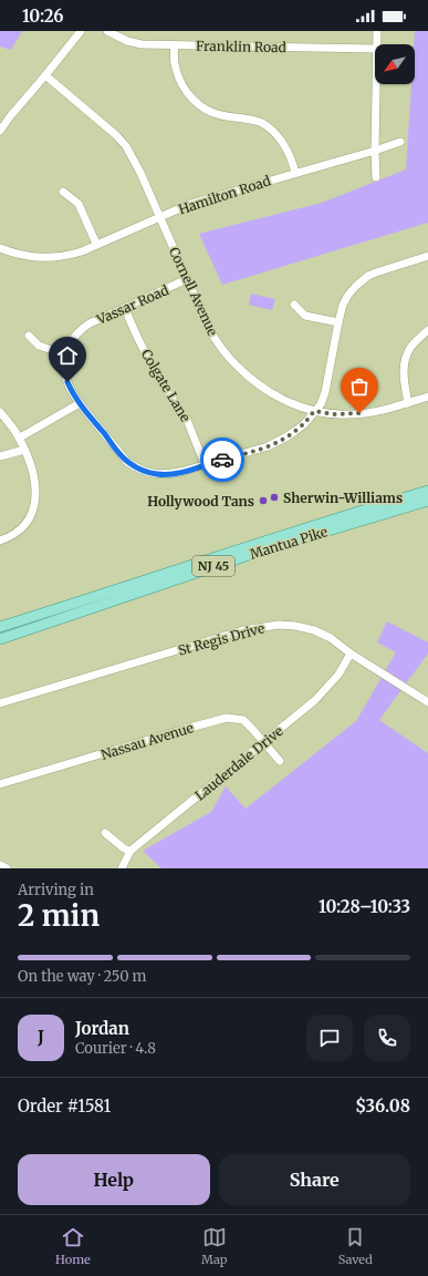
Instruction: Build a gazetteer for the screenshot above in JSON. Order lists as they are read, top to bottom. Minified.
{"streets":{"main road":["Mantua Pike","NJ 45"],"street":["Franklin Road","Hamilton Road","Cornell Avenue","Vassar Road","Colgate Lane","St Regis Drive","Nassau Avenue","Lauderdale Drive"]},"crossings":[["Hamilton Road","Cornell Avenue"],["Cornell Avenue","Vassar Road"],["Vassar Road","Colgate Lane"],["St Regis Drive","Lauderdale Drive"],["Nassau Avenue","Lauderdale Drive"]],"places":["Sherwin-Williams","Hollywood Tans"],"north":"bottom left","page":{"status":"10:26","heading":["2 min","Arriving in","10:28–10:33"],"panel":["Jordan","Courier · 4.8","Order #1581","$36.08"],"bar":"On the way · 250 m","round":"J","buttons":["Help","Share"],"tabs":["Home","Map","Saved"]}}
